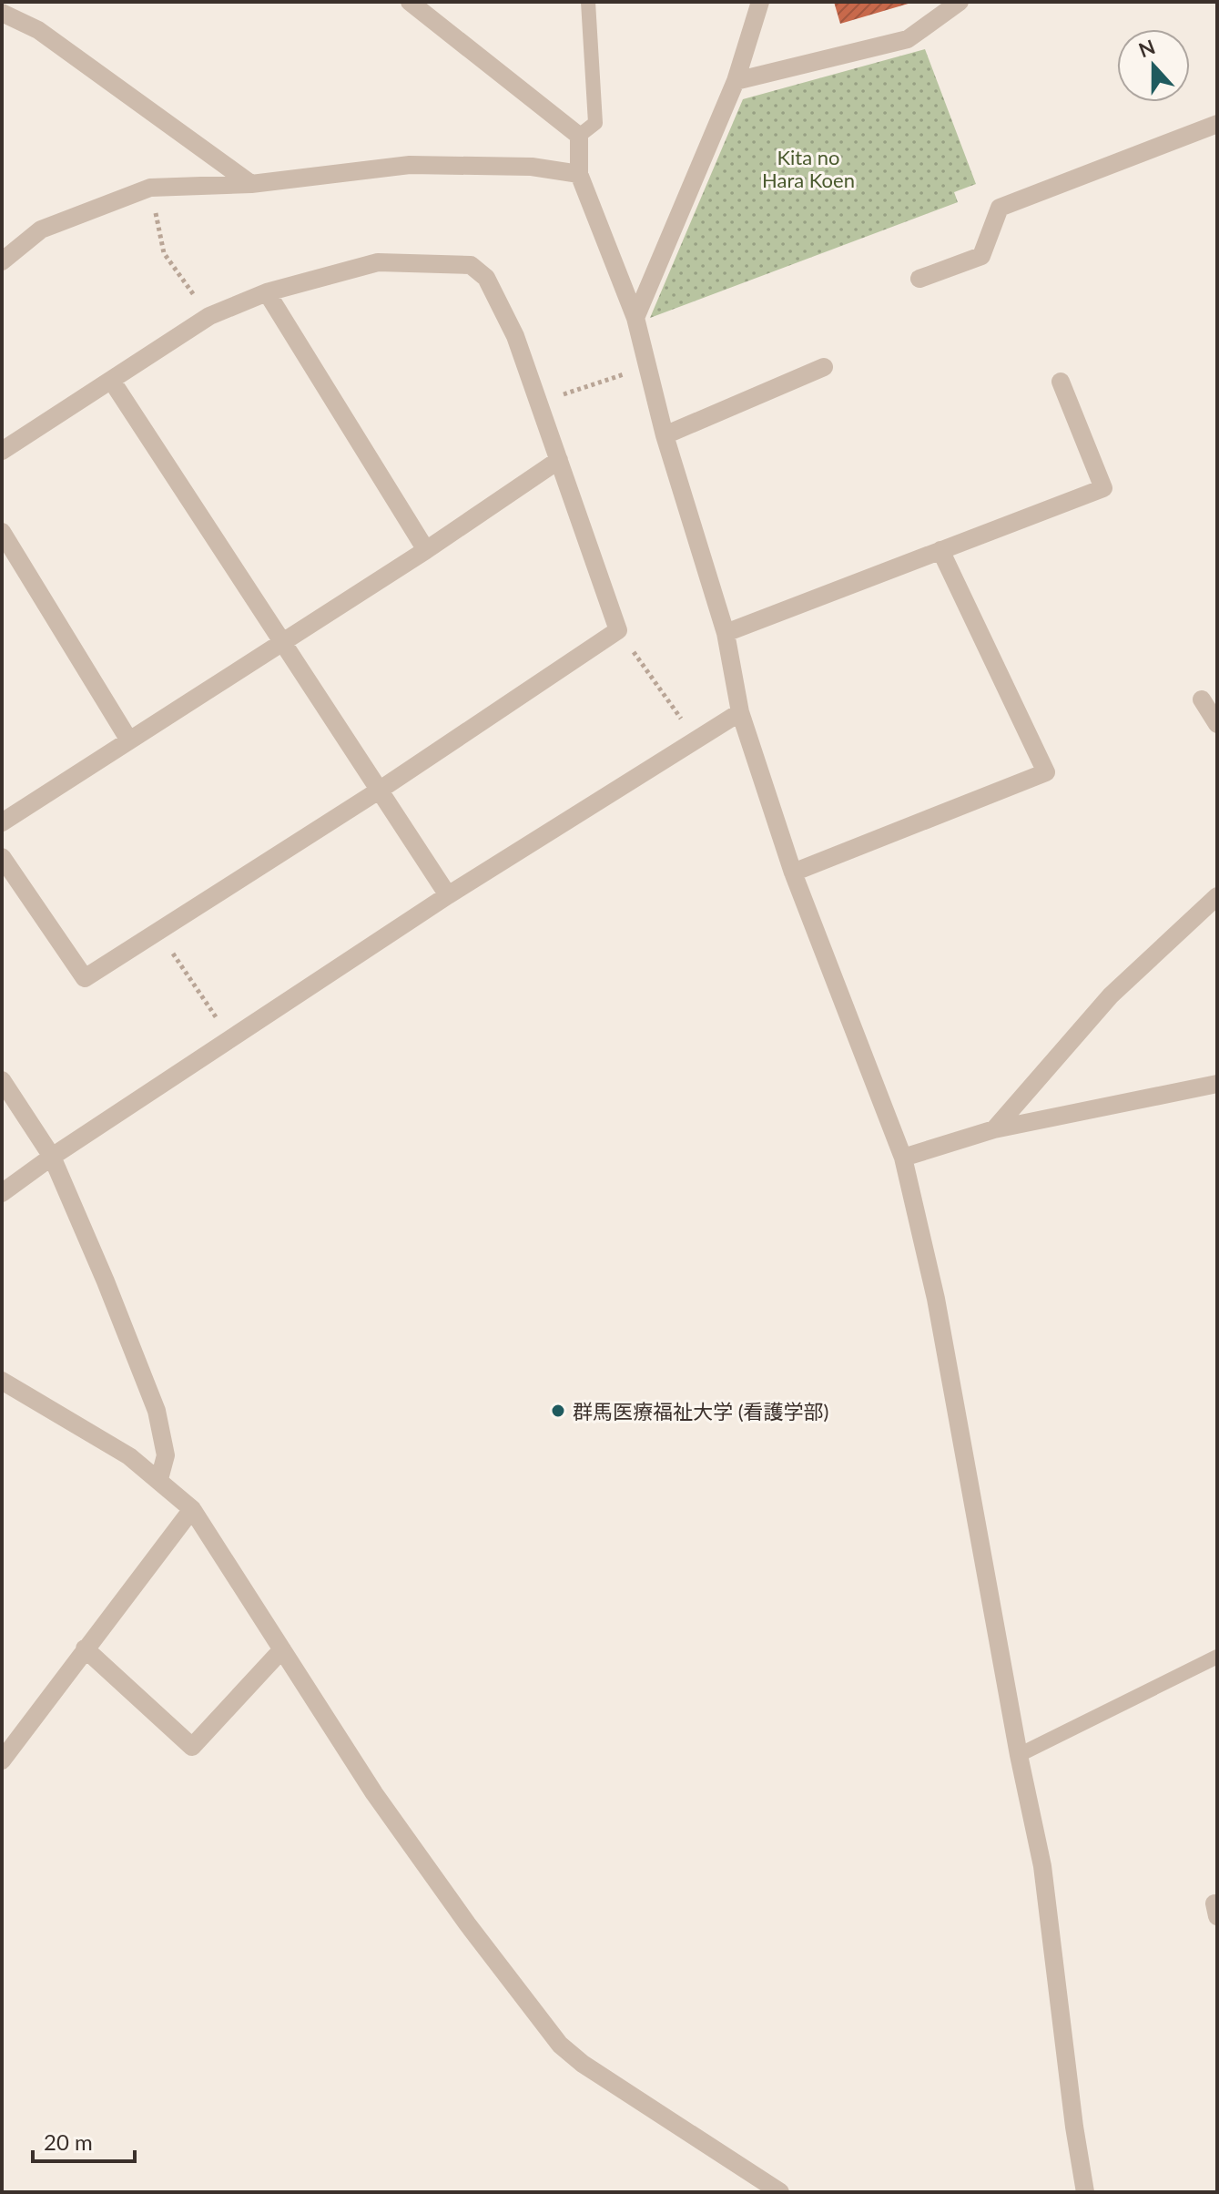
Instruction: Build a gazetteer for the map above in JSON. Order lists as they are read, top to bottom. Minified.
{"parks":["Kita no Hara Koen"],"places":["群馬医療福祉大学 (看護学部)"],"scale_bar":"20 m","north":"top"}
